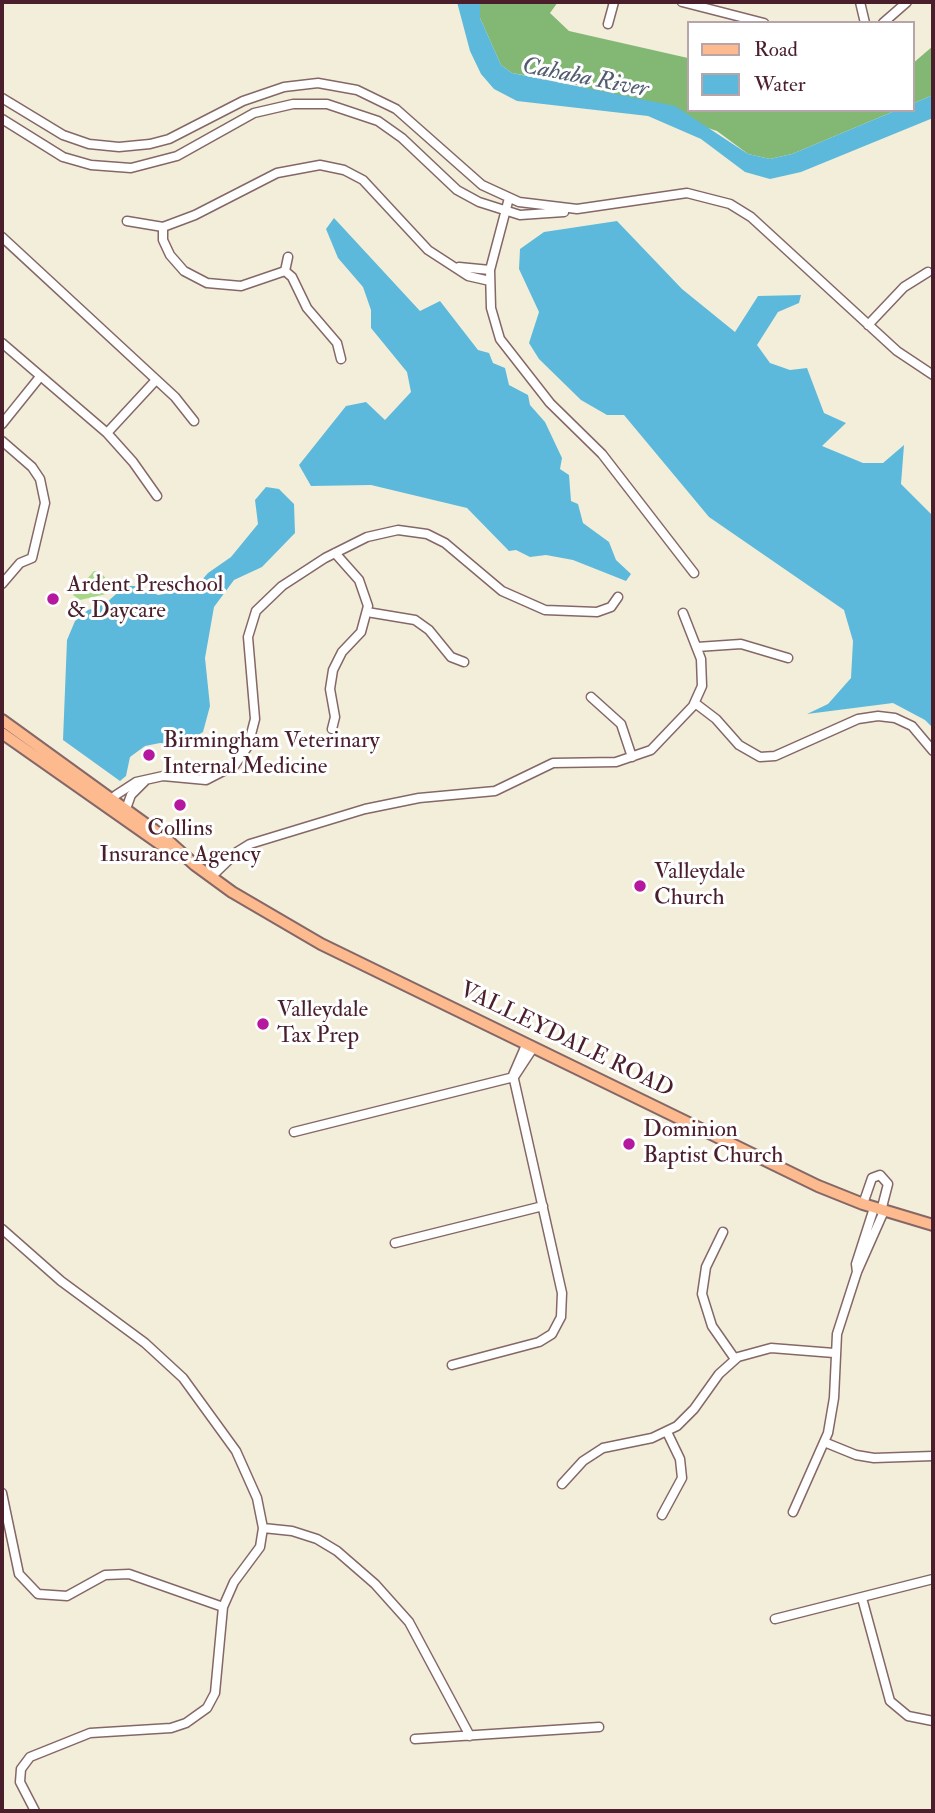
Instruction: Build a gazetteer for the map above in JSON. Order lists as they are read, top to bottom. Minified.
{"streets":{"main road":["VALLEYDALE ROAD"]},"water":["Cahaba River"],"places":["Ardent Preschool & Daycare","Birmingham Veterinary Internal Medicine","Collins Insurance Agency","Valleydale Church","Valleydale Tax Prep","Dominion Baptist Church"],"legend":["Road","Water"]}
